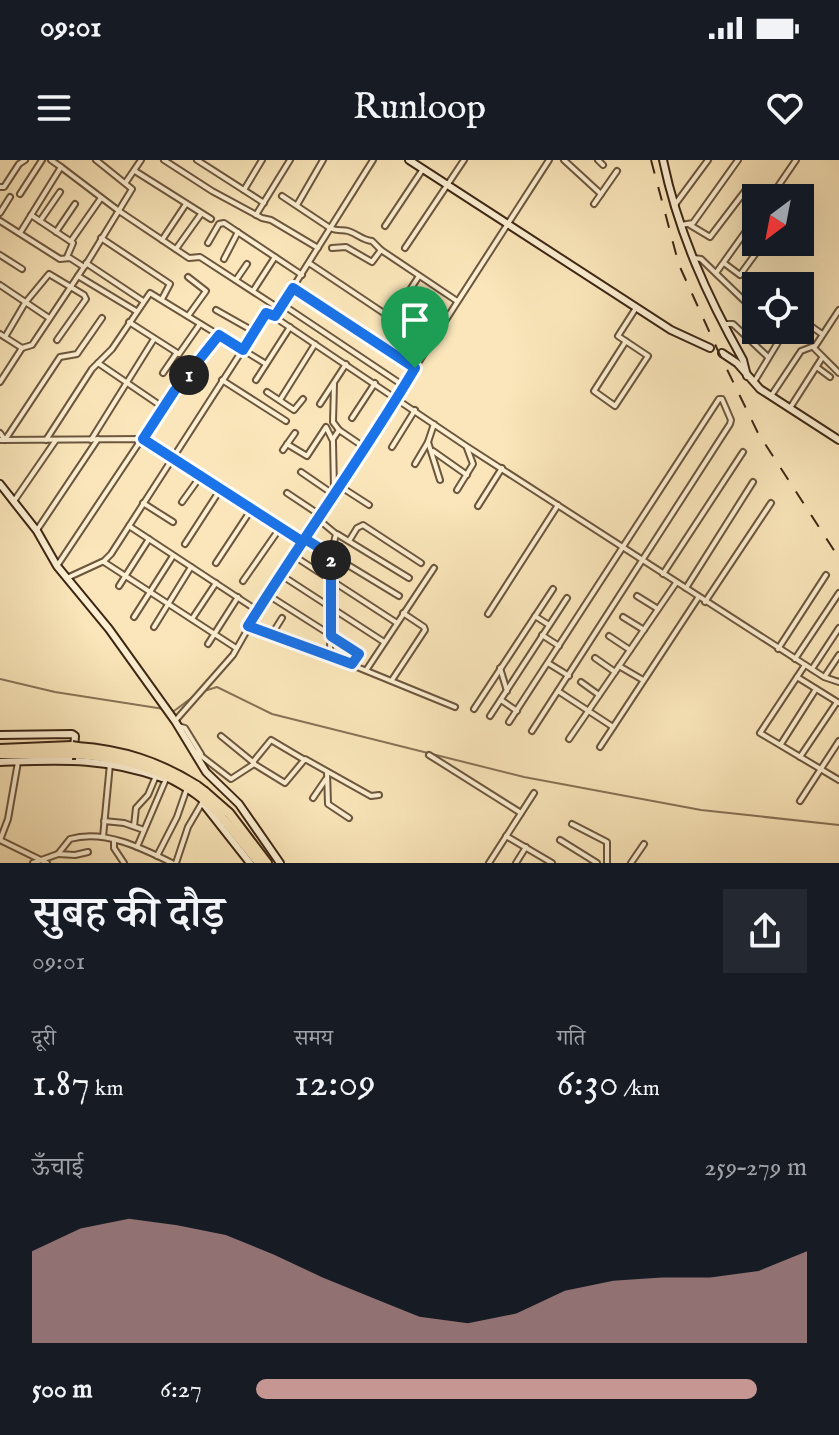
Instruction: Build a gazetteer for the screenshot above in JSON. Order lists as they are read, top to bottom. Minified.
{"north":"bottom left","page":{"status":"09:01","header":"Runloop","pins":["1","2"],"heading":["सुबह की दौड़","09:01"],"stats":[["दूरी","1.87 km"],["समय","12:09"],["गति","6:30 /km"]],"chart":["ऊँचाई","259–279 m"],"list":[{"name":"500 m","note":"6:27"}]}}
